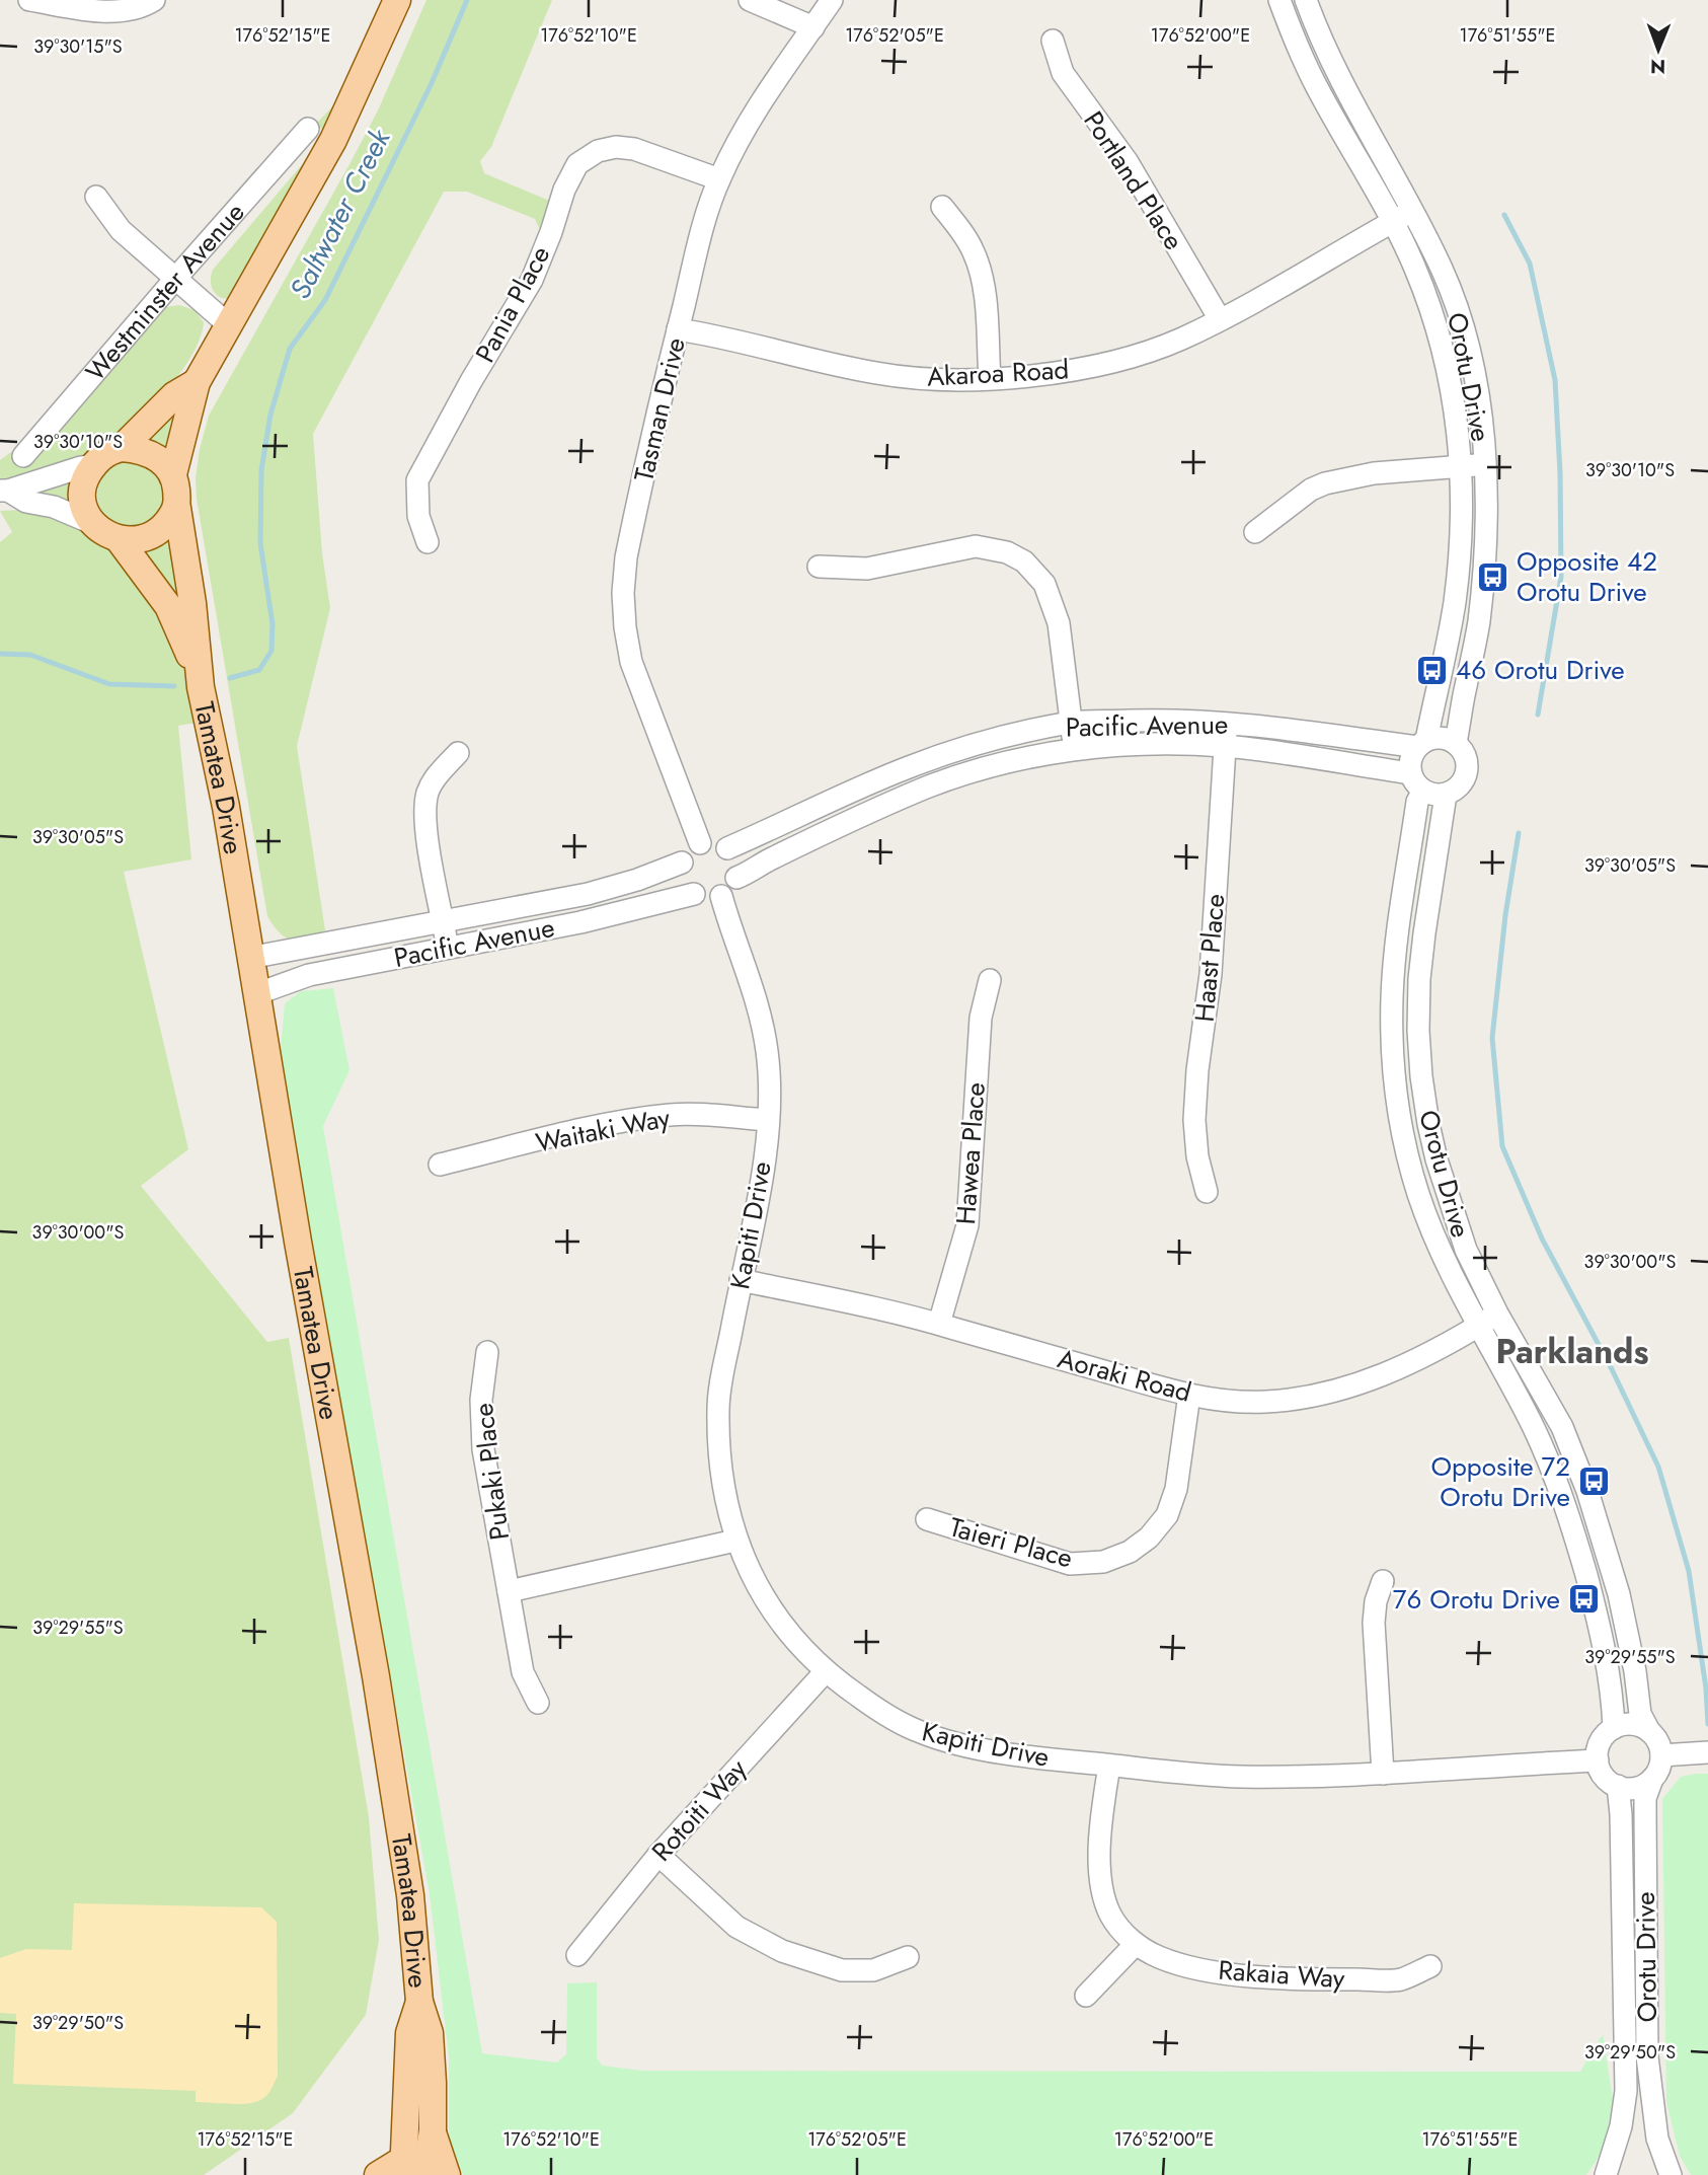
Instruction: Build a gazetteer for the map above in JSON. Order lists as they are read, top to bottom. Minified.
{"streets":{"main road":["Westminster Avenue","Tamatea Drive"],"street":["Portland Place","Pania Place","Akaroa Road","Orotu Drive","Tasman Drive","Pacific Avenue","Haast Place","Waitaki Way","Hawea Place","Kapiti Drive","Aoraki Road","Pukaki Place","Taieri Place","Rotoiti Way","Rakaia Way"]},"crossings":[["Portland Place","Akaroa Road"],["Westminster Avenue","Tamatea Drive"],["Pania Place","Tasman Drive"],["Akaroa Road","Orotu Drive"],["Akaroa Road","Tasman Drive"],["Orotu Drive","Pacific Avenue"],["Orotu Drive","Kapiti Drive"],["Orotu Drive","Aoraki Road"],["Tasman Drive","Pacific Avenue"],["Tasman Drive","Kapiti Drive"],["Pacific Avenue","Tamatea Drive"],["Pacific Avenue","Haast Place"],["Pacific Avenue","Kapiti Drive"],["Waitaki Way","Kapiti Drive"],["Hawea Place","Aoraki Road"],["Kapiti Drive","Aoraki Road"],["Kapiti Drive","Rotoiti Way"],["Kapiti Drive","Rakaia Way"],["Aoraki Road","Taieri Place"]],"districts":["Parklands"],"water":["Saltwater Creek"],"places":{"bus stop":["Opposite 42 Orotu Drive","46 Orotu Drive","Opposite 72 Orotu Drive","76 Orotu Drive"]},"north":"bottom","coordinates":["176°52'15\"E","176°52'10\"E","176°52'05\"E","176°52'00\"E","176°51'55\"E","39°30'15\"S","39°30'10\"S","39°30'05\"S","39°30'00\"S","39°29'55\"S","39°29'50\"S"]}
